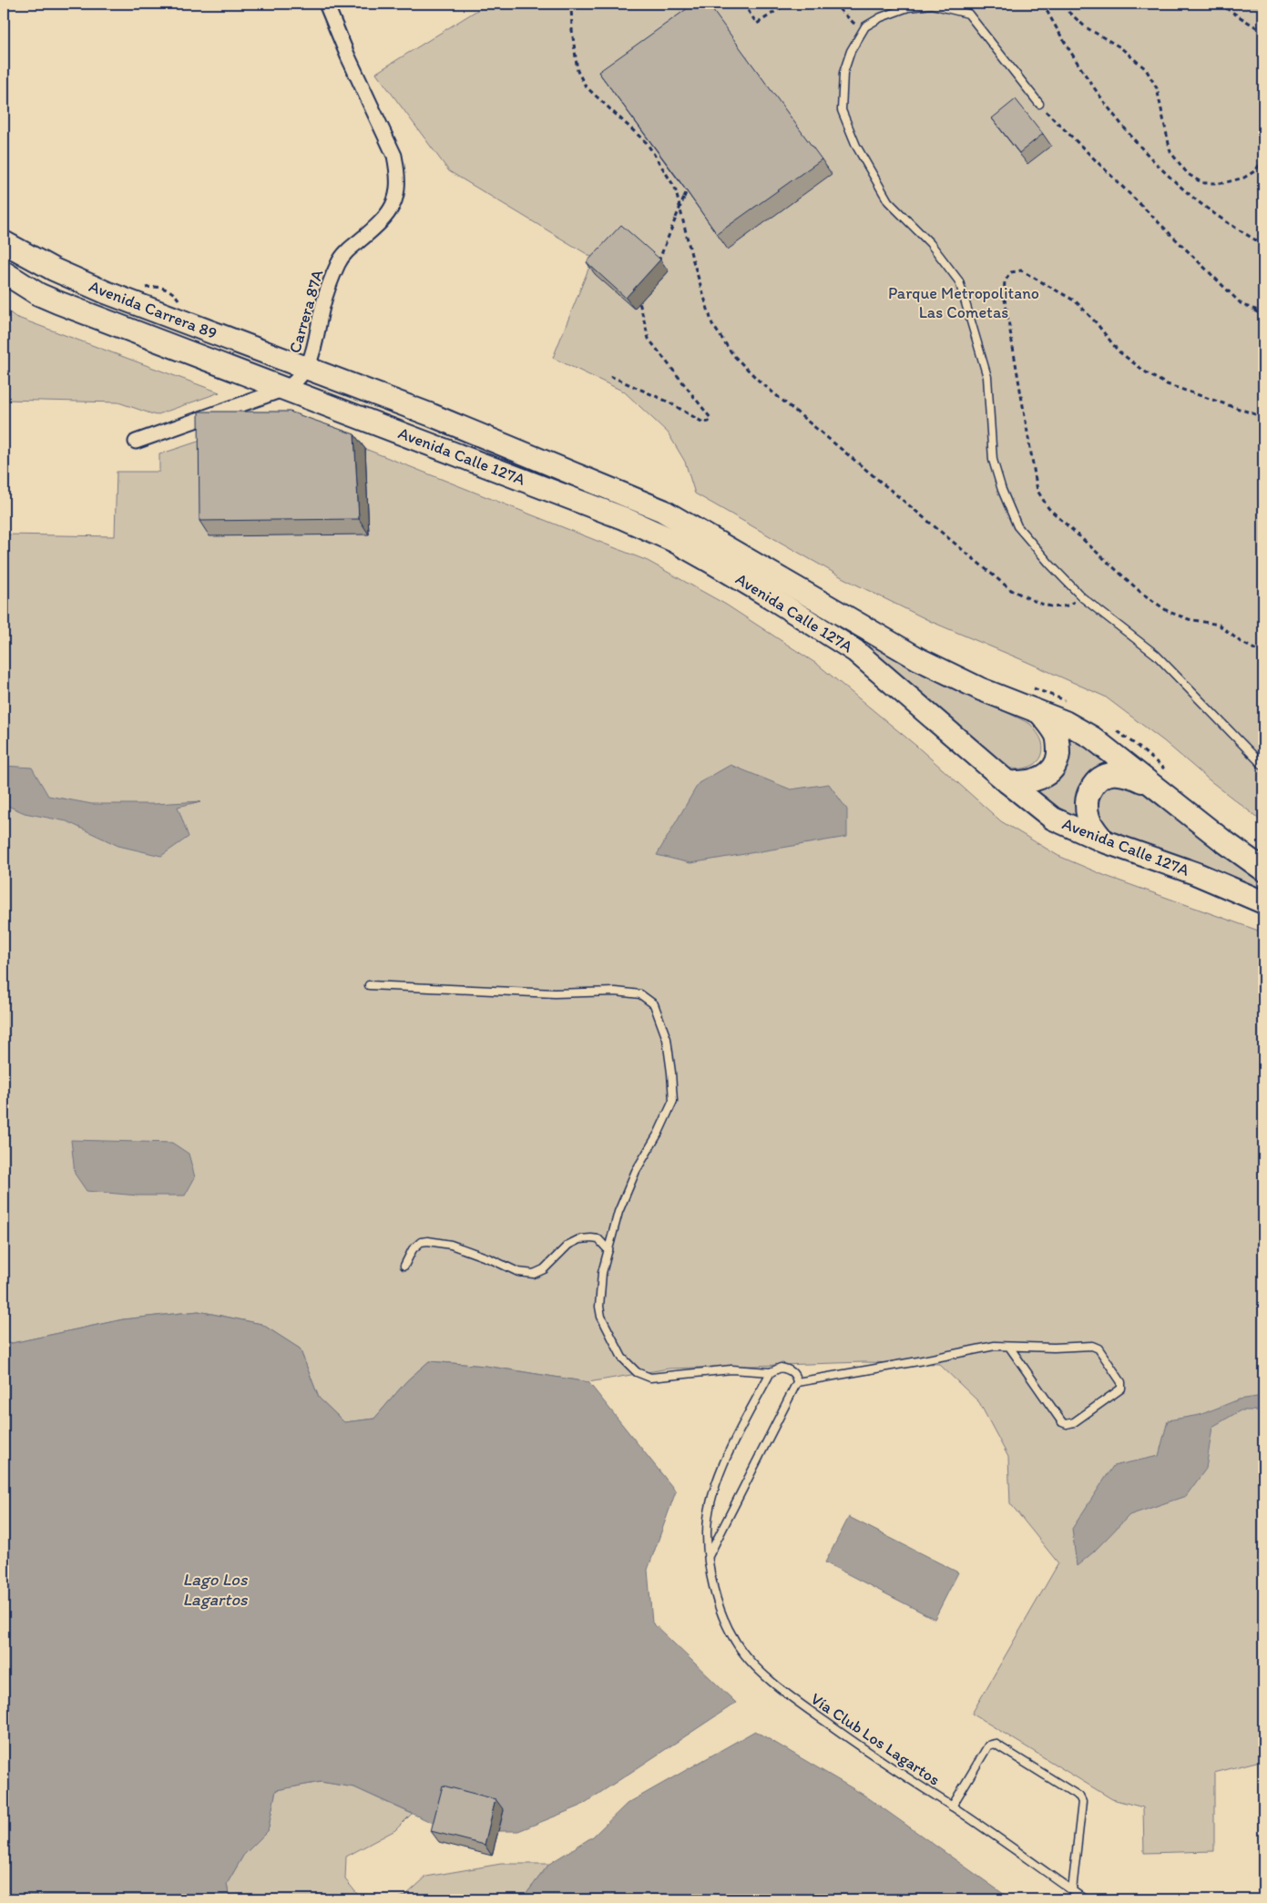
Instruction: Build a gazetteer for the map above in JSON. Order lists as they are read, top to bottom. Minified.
{"streets":{"main road":["Avenida Carrera 89","Avenida Calle 127A"],"street":["Carrera 87A"],"lane":["Vía Club Los Lagartos"]},"crossings":[["Avenida Carrera 89","Carrera 87A"],["Avenida Carrera 89","Avenida Calle 127A"],["Carrera 87A","Avenida Calle 127A"]],"water":["Lago Los Lagartos"],"parks":["Parque Metropolitano Las Cometas"]}
